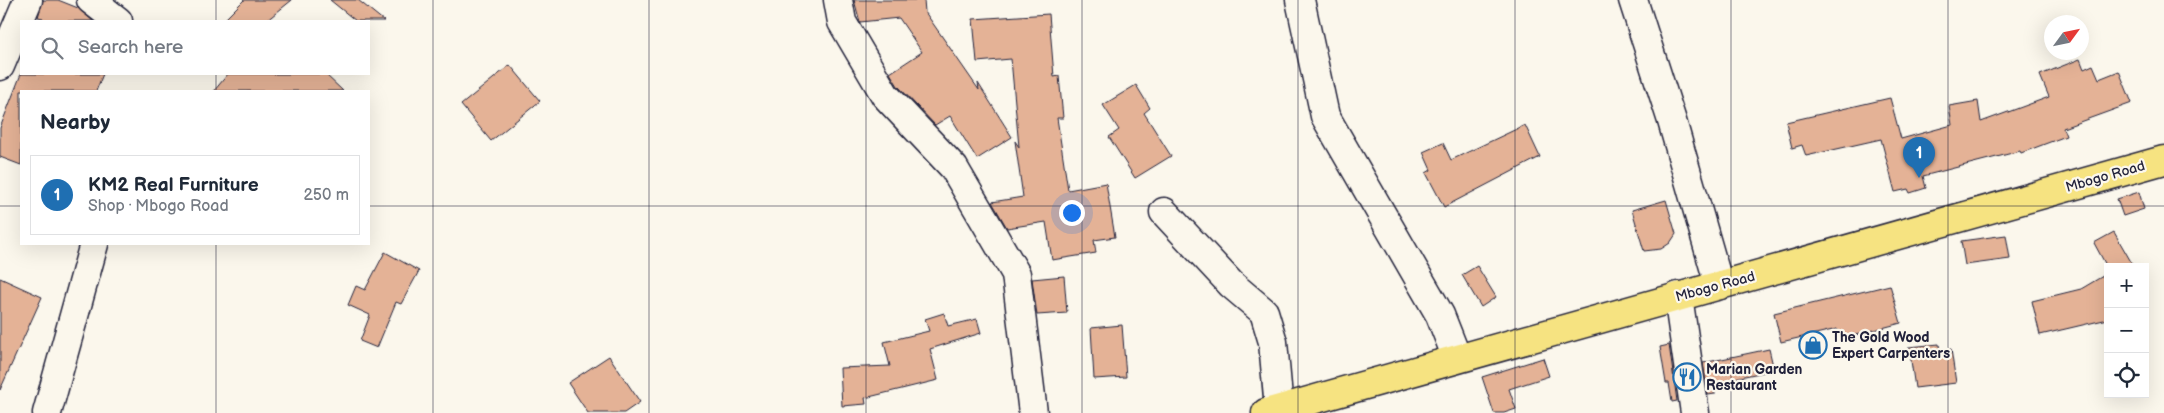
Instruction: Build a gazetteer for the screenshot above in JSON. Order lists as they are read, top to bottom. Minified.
{"streets":{"main road":["Mbogo Road"]},"places":{"shop":["The Gold Wood Expert Carpenters"],"restaurant":["Marian Garden Restaurant"]},"north":"top right","page":{"search":"Search here","heading":"Nearby","pins":"1","list":[{"mark":"1","name":"KM2 Real Furniture","note":"Shop · Mbogo Road","value":"250 m"}],"map_buttons":["+","−"]}}
